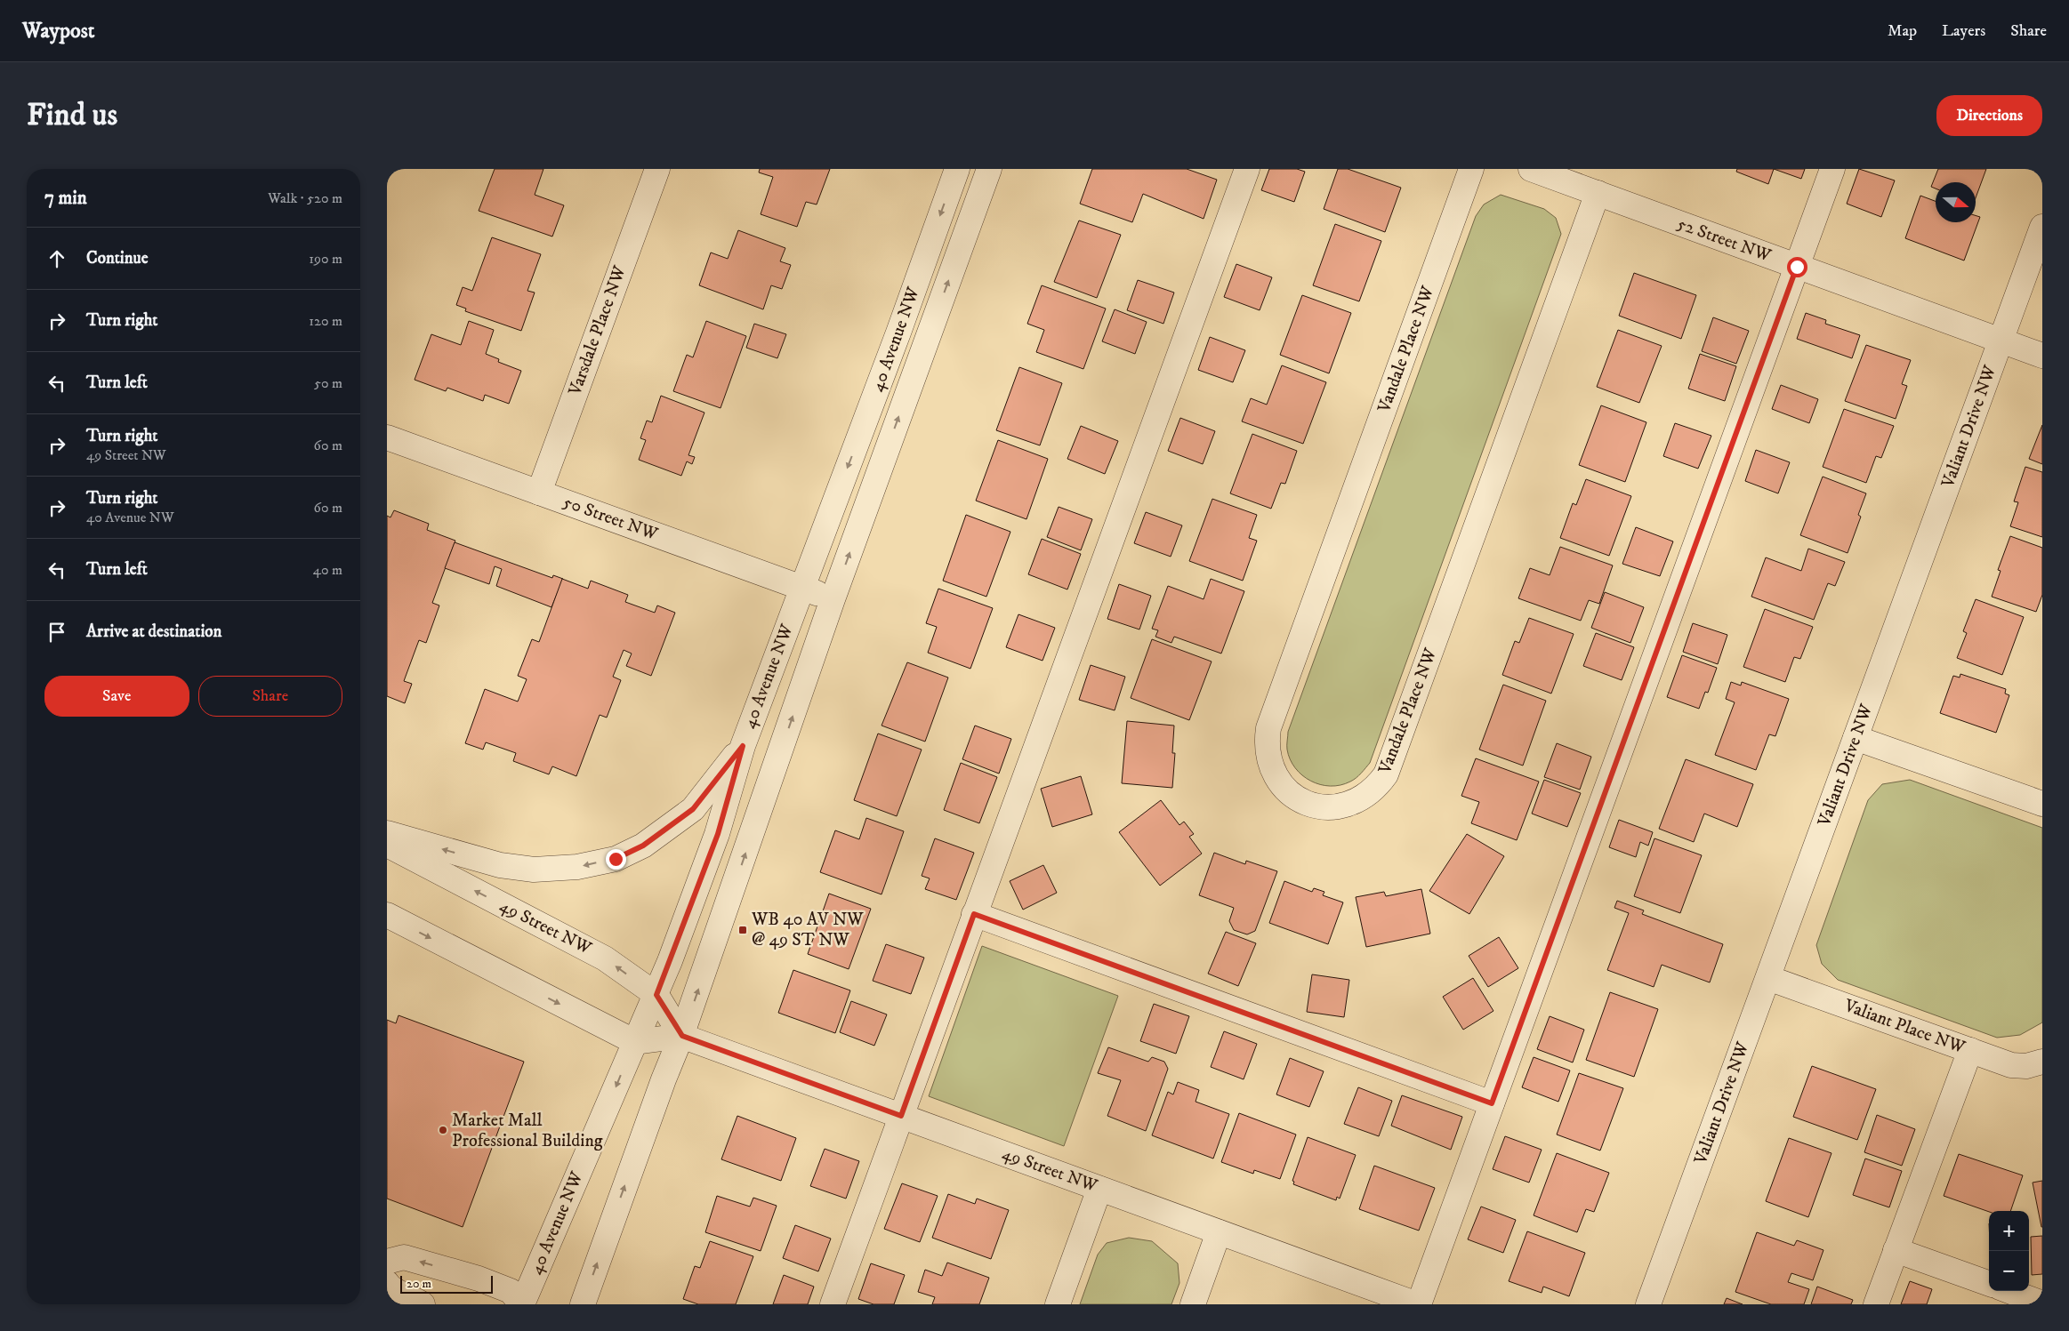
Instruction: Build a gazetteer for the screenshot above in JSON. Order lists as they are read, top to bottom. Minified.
{"streets":{"street":["52 Street NW","Varsdale Place NW","40 Avenue NW","Vandale Place NW","Valiant Drive NW","50 Street NW","49 Street NW","Valiant Place NW"]},"crossings":[["52 Street NW","Vandale Place NW"],["52 Street NW","Valiant Drive NW"],["Varsdale Place NW","50 Street NW"],["40 Avenue NW","50 Street NW"],["40 Avenue NW","49 Street NW"],["Valiant Drive NW","Valiant Place NW"]],"places":{"transit":["WB 40 AV NW @ 49 ST NW"],"other":["Market Mall Professional Building"]},"scale_bar":"20 m","north":"right","page":{"header":"Waypost","nav":["Map","Layers","Share"],"buttons":["Directions",["Save","Share"]],"title":"Find us","heading":["7 min","Walk · 520 m"],"list":[["Continue","190 m"],["Turn right","120 m"],["Turn left","50 m"],["Turn right","49 Street NW","60 m"],["Turn right","40 Avenue NW","60 m"],["Turn left","40 m"],"Arrive at destination"],"map_buttons":["+","−"],"scale":"20 m"}}
